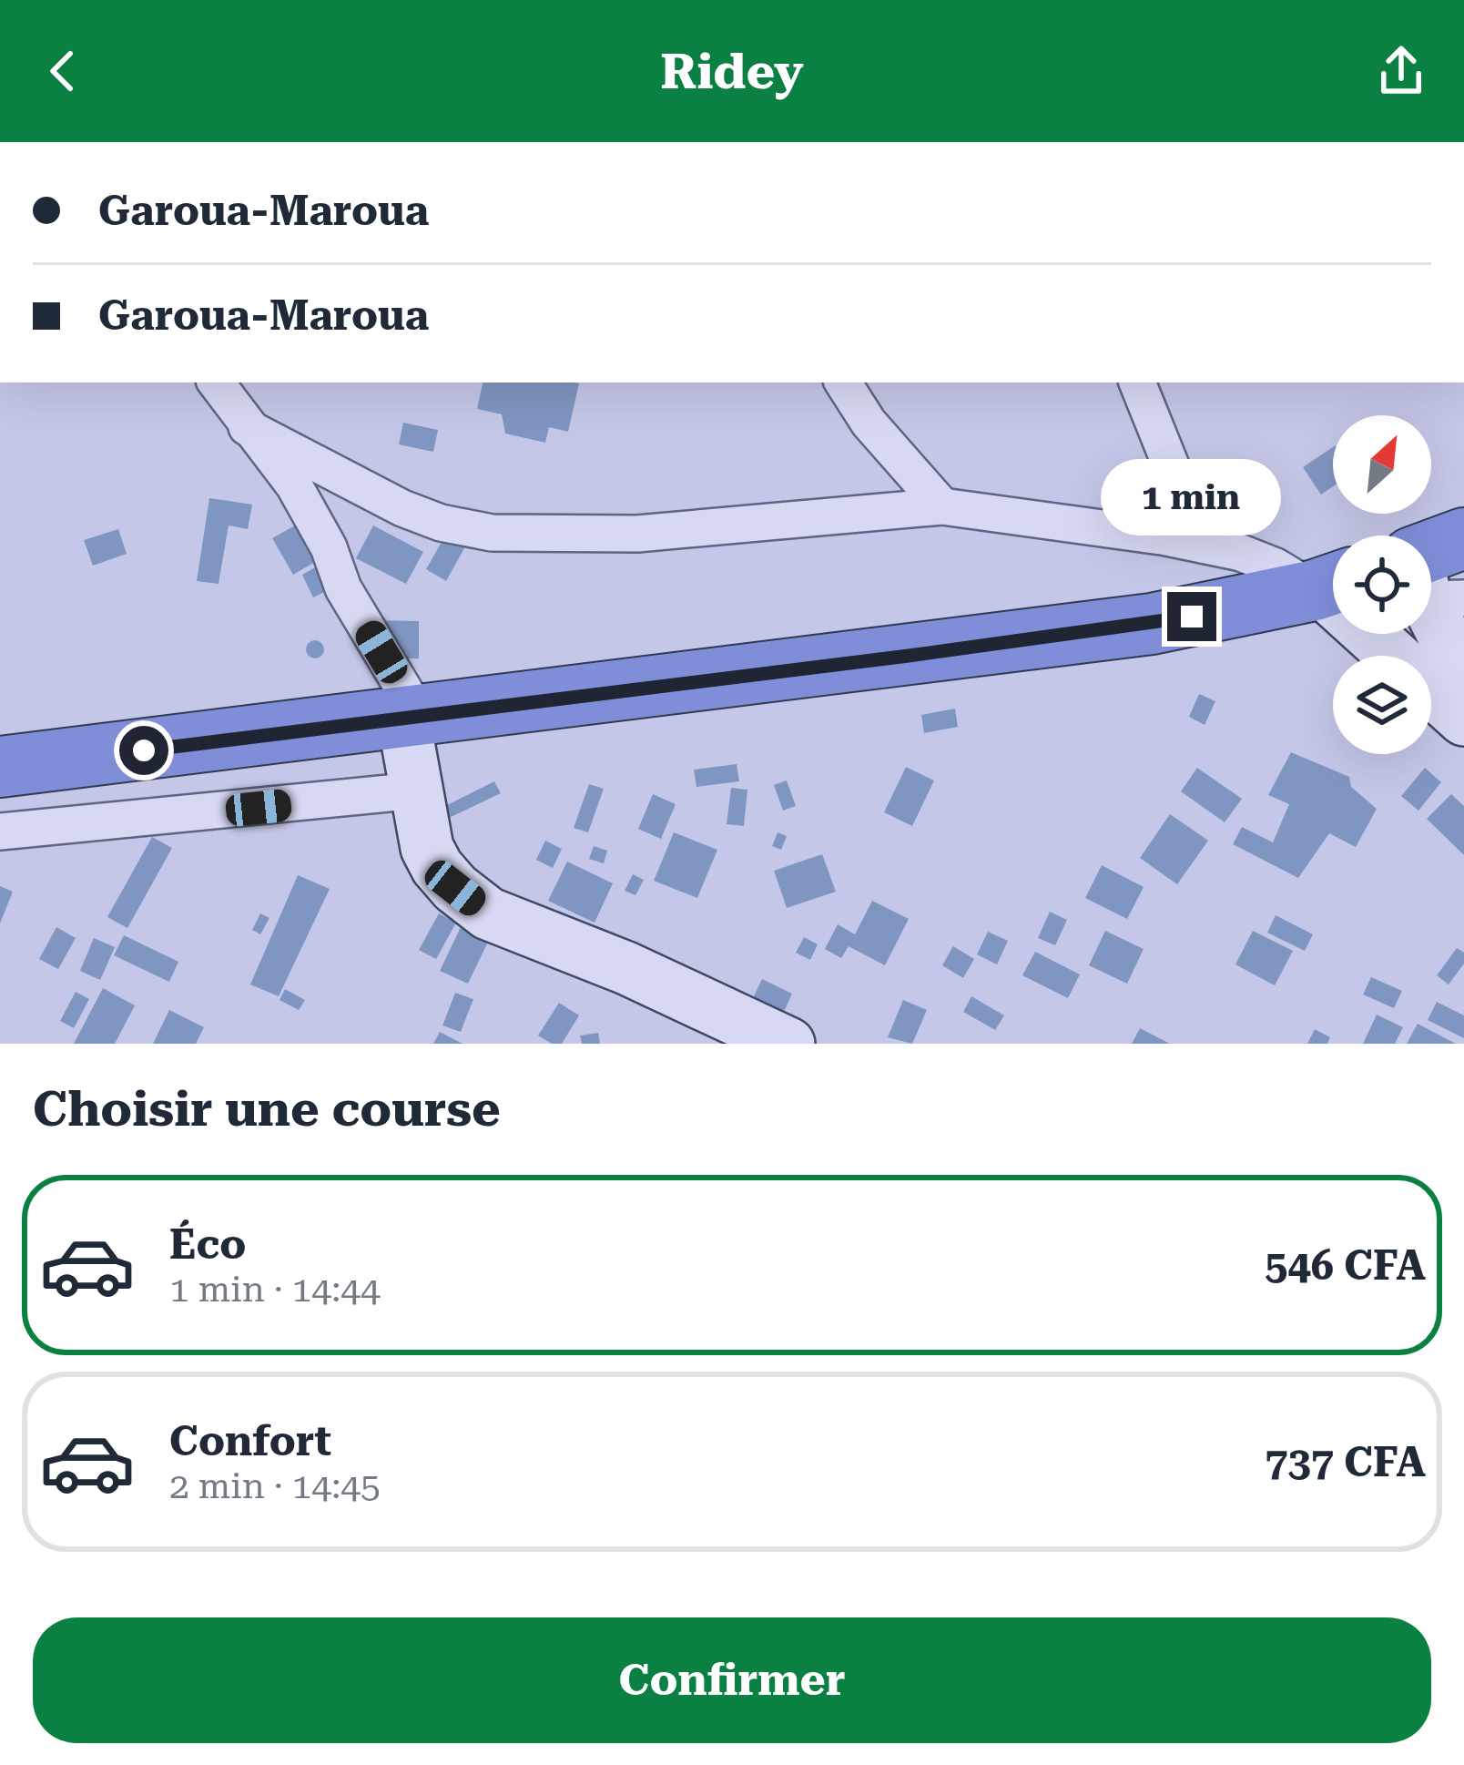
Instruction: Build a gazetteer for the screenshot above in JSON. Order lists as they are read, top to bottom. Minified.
{"north":"top right","page":{"header":"Ridey","banner":["Garoua-Maroua","Garoua-Maroua"],"bubble":"1 min","heading":"Choisir une course","list":[{"name":"Éco","note":"1 min · 14:44","value":"546 CFA"},{"name":"Confort","note":"2 min · 14:45","value":"737 CFA"}],"buttons":"Confirmer"}}
